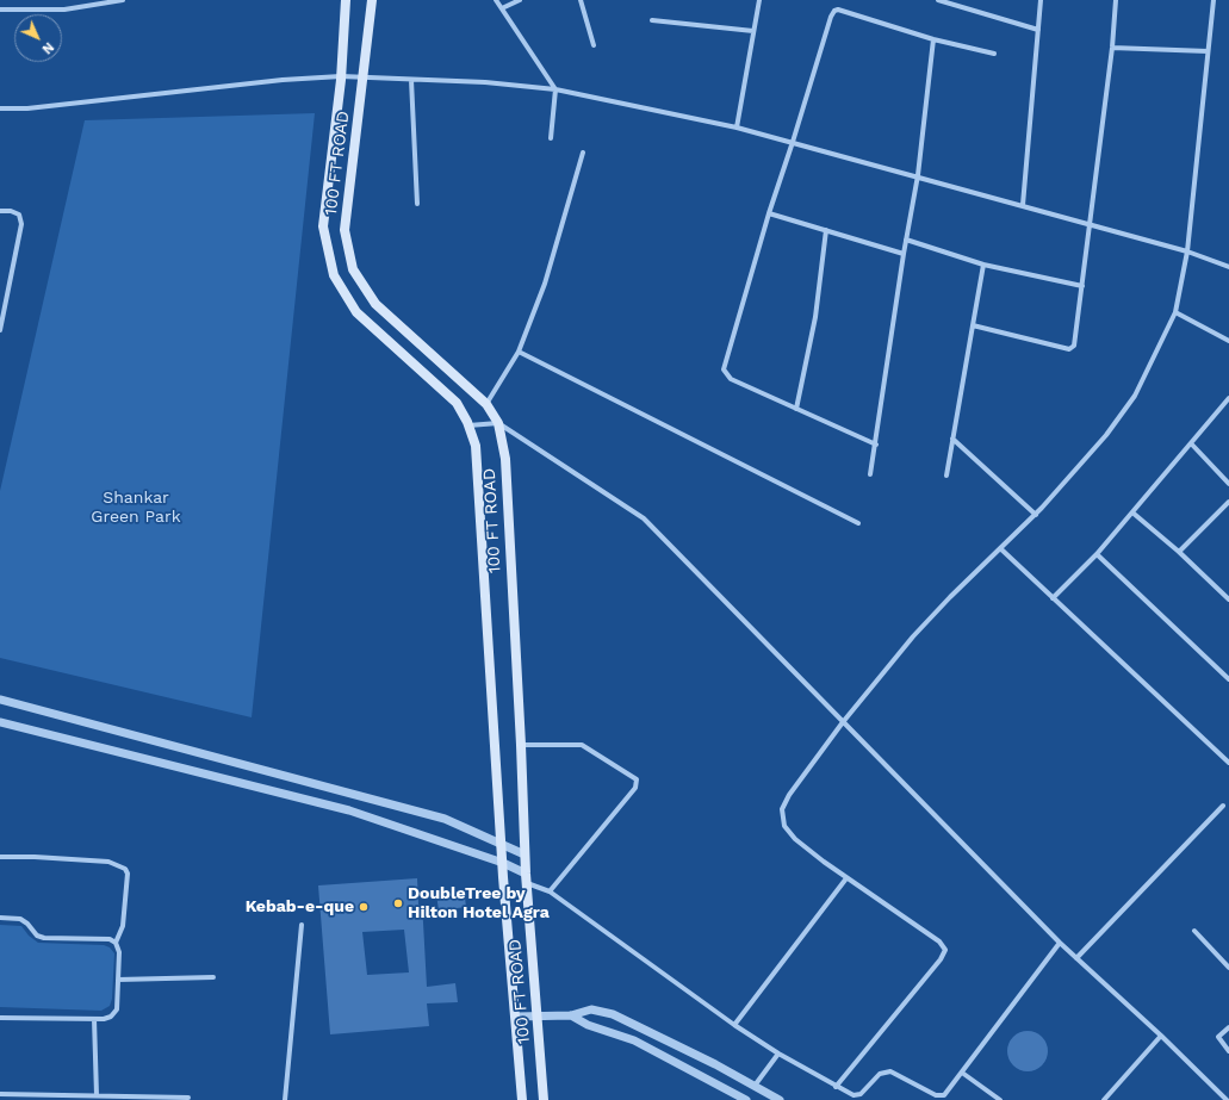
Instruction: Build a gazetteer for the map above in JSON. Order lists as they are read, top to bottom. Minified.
{"streets":{"main road":["100 FT ROAD"]},"parks":["Shankar Green Park"],"places":["DoubleTree by Hilton Hotel Agra","Kebab-e-que"],"north":"bottom right"}
